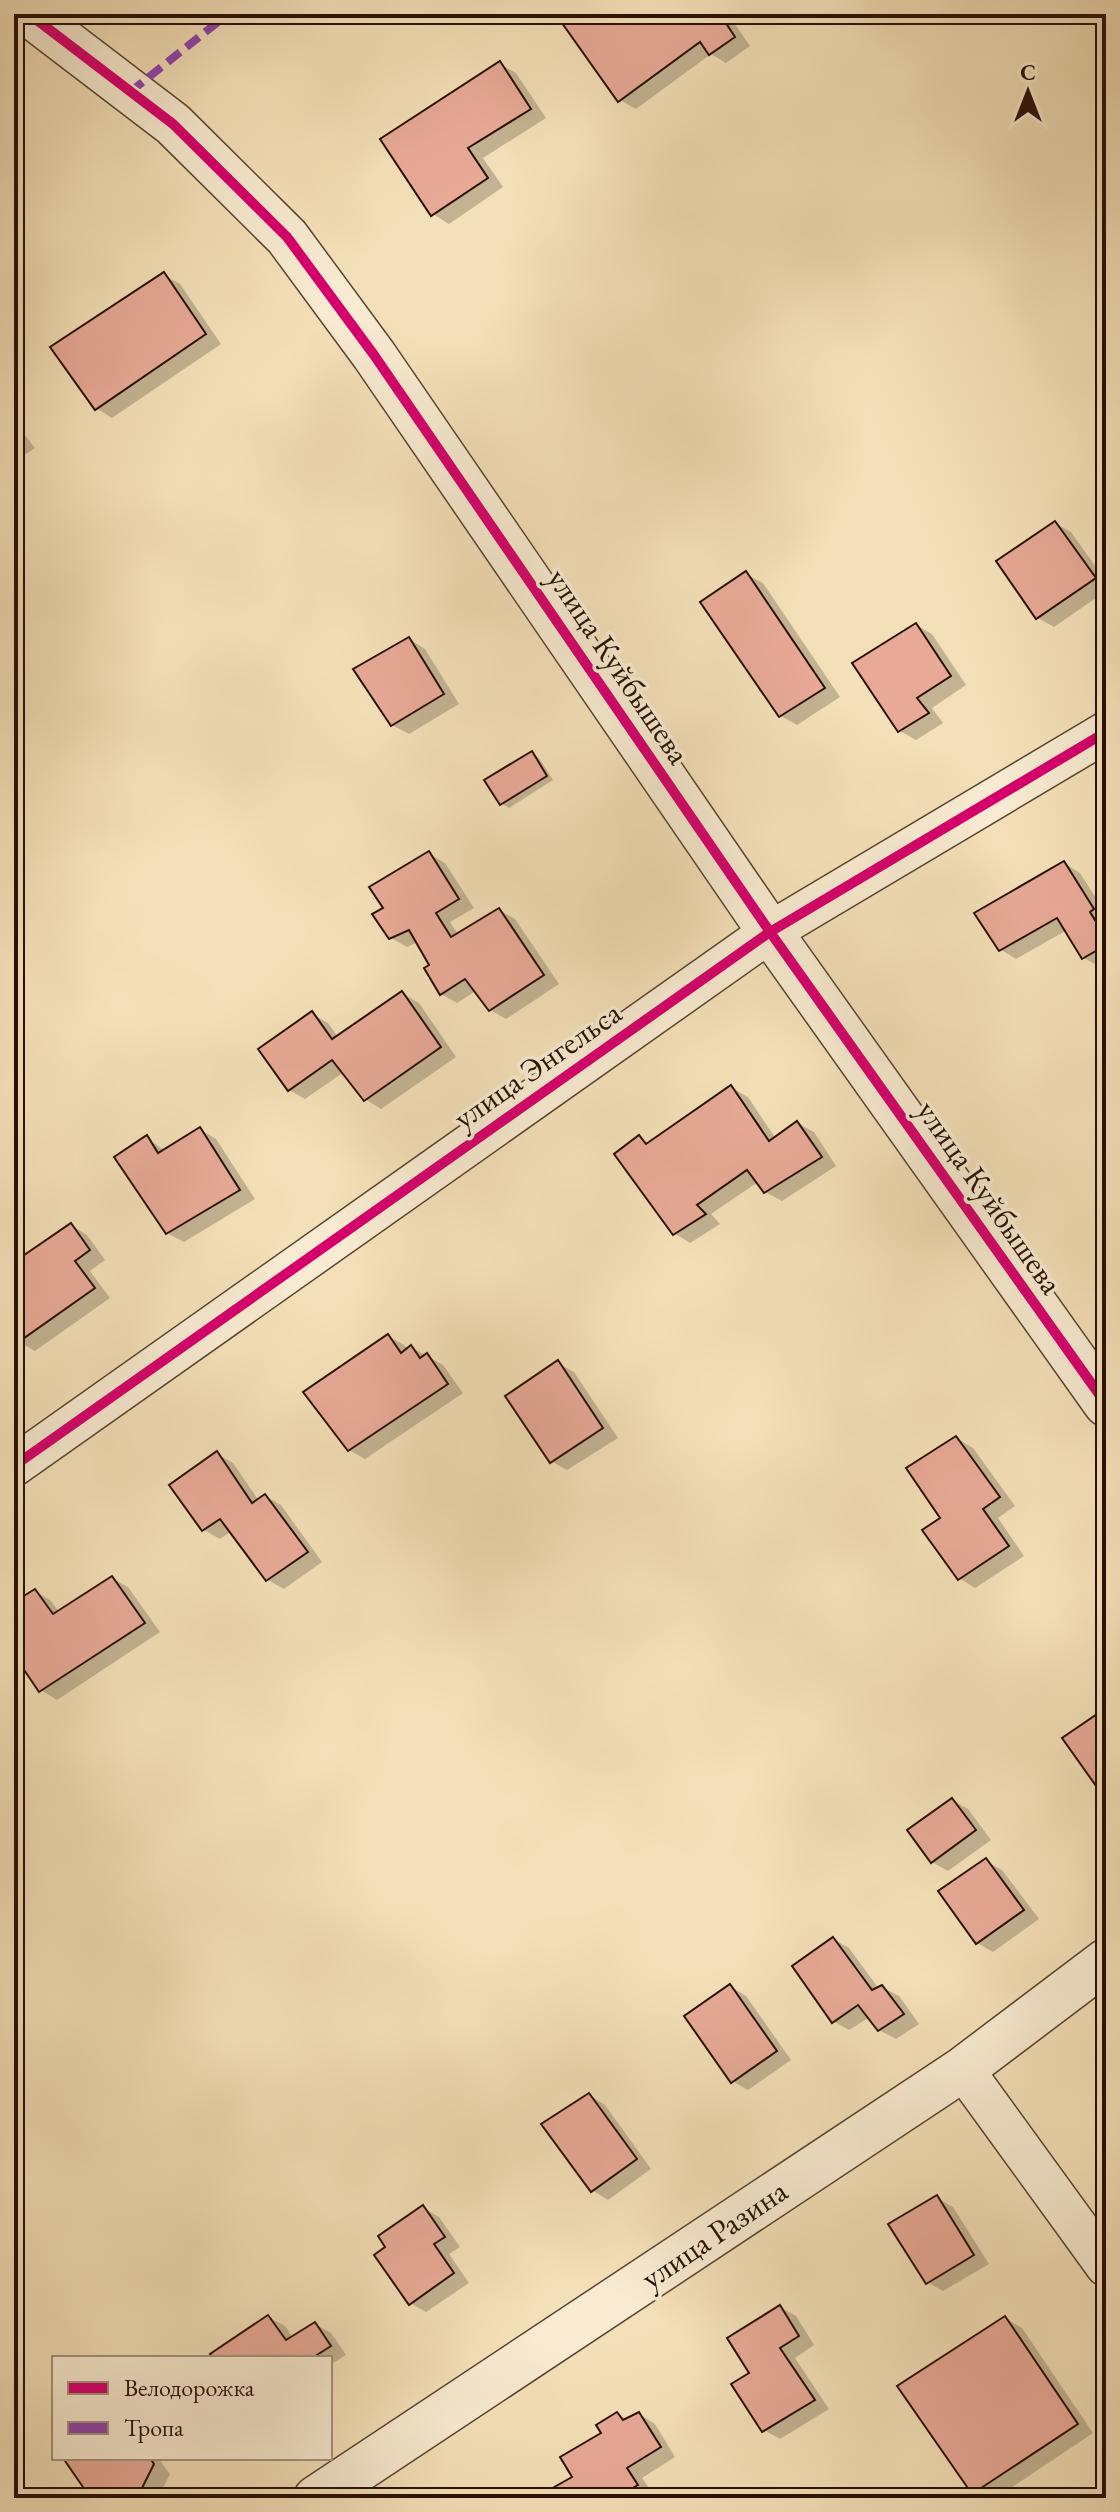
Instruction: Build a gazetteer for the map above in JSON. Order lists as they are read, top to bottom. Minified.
{"streets":{"street":["улица Куйбышева","улица Энгельса","улица Разина"]},"crossings":[["улица Куйбышева","улица Энгельса"]],"legend":["Велодорожка","Тропа"],"north":"top"}
